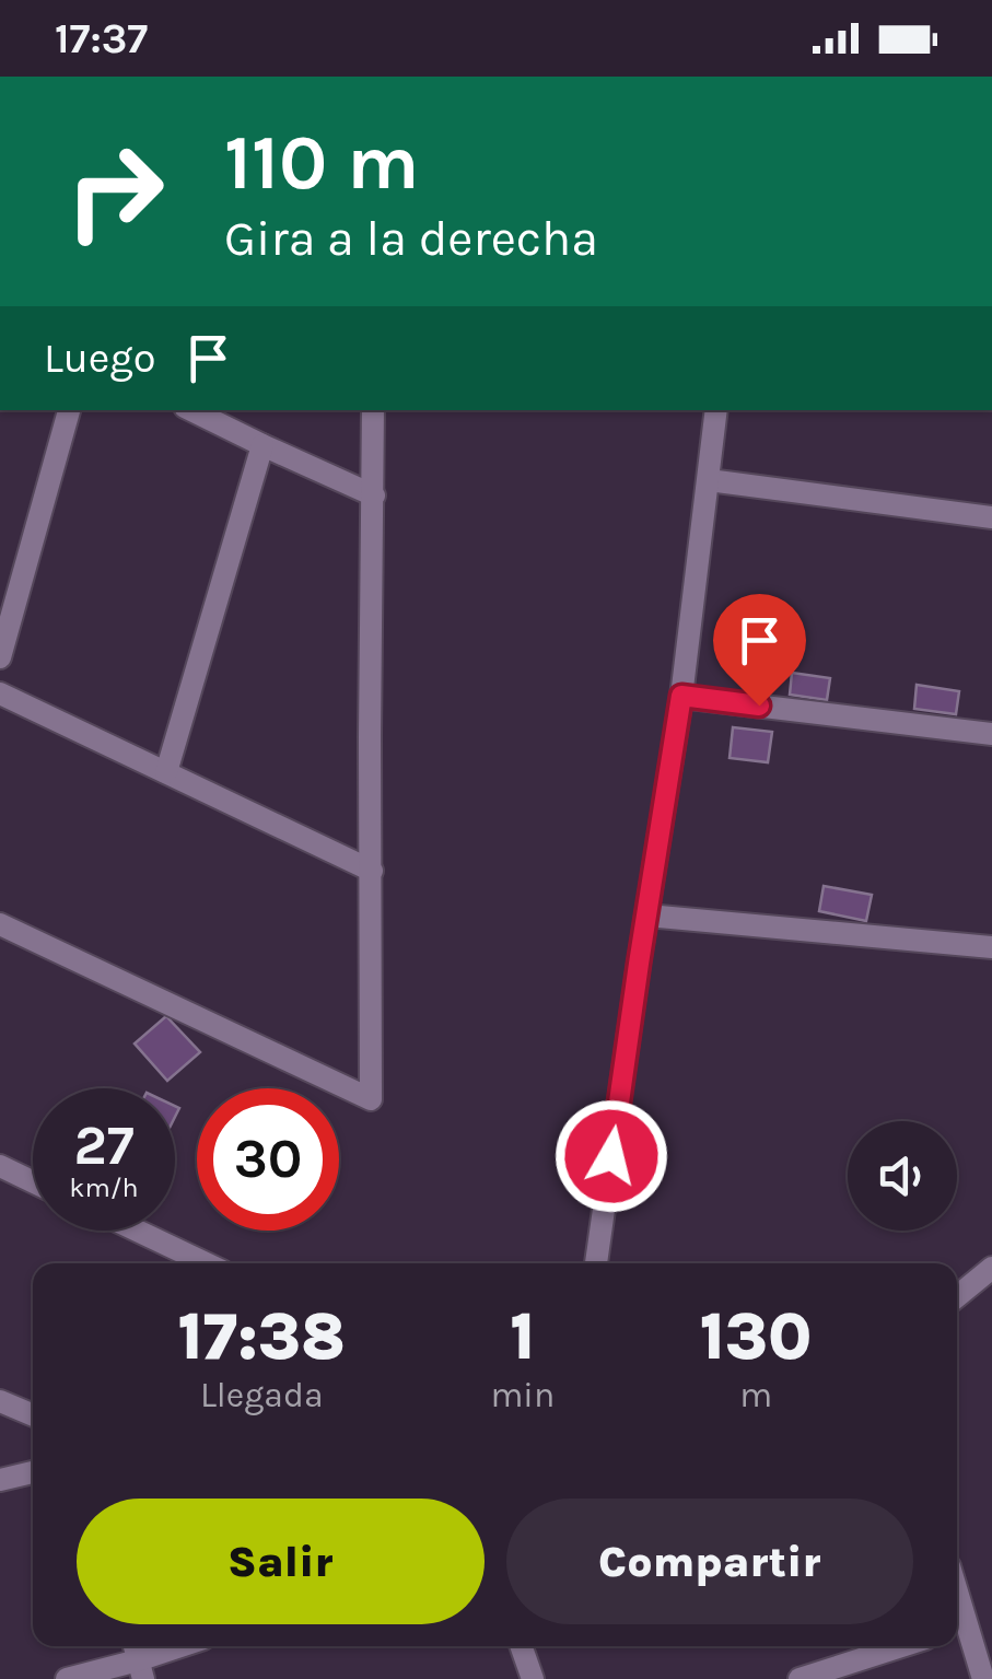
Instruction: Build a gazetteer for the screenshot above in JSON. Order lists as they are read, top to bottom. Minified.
{"page":{"status":"17:37","turn":["110 m","Gira a la derecha"],"then":"Luego","speed":"27 km/h","limit":"30","eta":["17:38","Llegada","1","min","130","m"],"buttons":["Salir","Compartir"]}}
